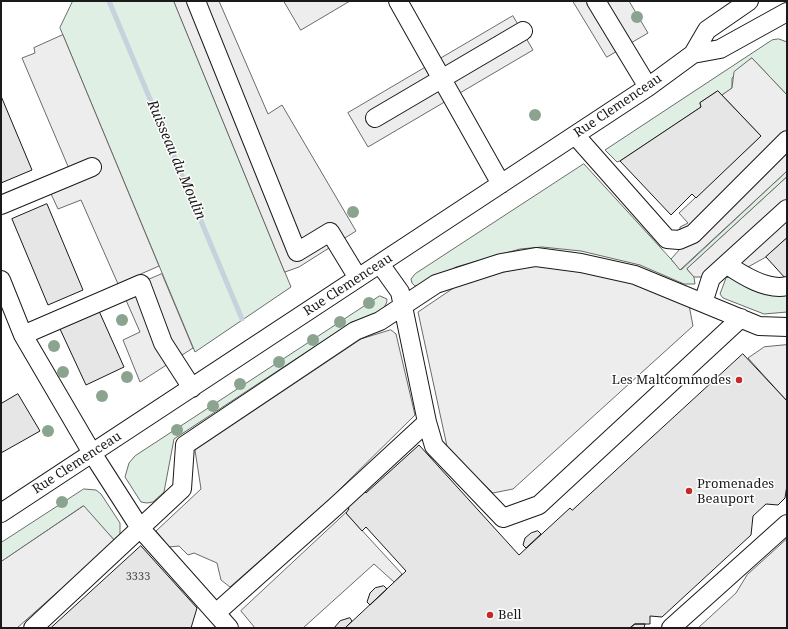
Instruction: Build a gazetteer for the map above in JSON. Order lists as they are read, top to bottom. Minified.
{"streets":{"street":["Rue Clemenceau"]},"water":["Ruisseau du Moulin"],"places":["Les Maltcommodes","Promenades Beauport","Bell"],"house_numbers":["3333"]}
